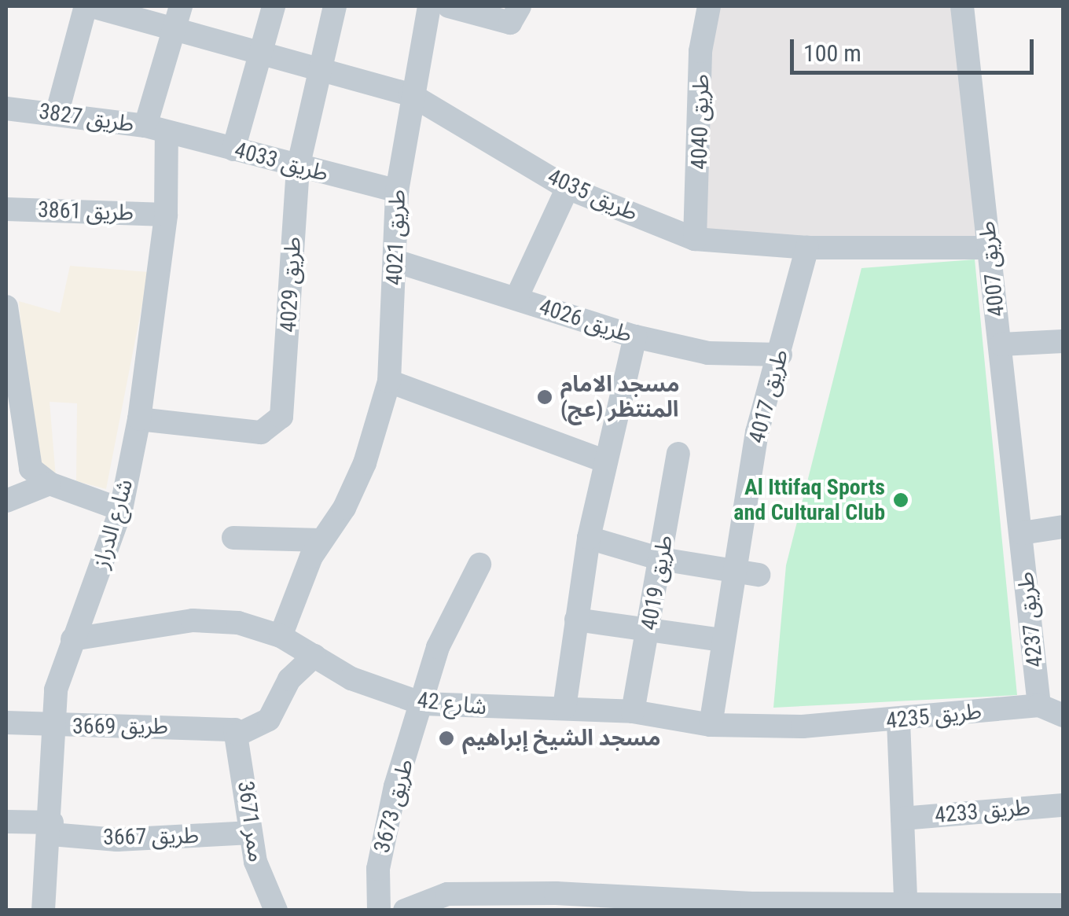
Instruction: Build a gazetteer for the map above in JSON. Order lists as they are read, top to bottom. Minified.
{"streets":{"street":["طريق 3827","طريق 4040","طريق 4033","طريق 4035","طريق 3861","طريق 4021","طريق 4007","طريق 4029","طريق 4026","طريق 4017","شارع الدراز","طريق 4019","طريق 4237","شارع 42","طريق 4235","طريق 3669","طريق 3673","طريق 4233","ممر 3671","طريق 3667"]},"crossings":[["طريق 3827","طريق 4033"],["طريق 3827","شارع الدراز"],["طريق 4040","طريق 4035"],["طريق 4033","طريق 4021"],["طريق 4033","طريق 4029"],["طريق 4033","شارع الدراز"],["طريق 4035","طريق 4021"],["طريق 4035","طريق 4007"],["طريق 4035","طريق 4029"],["طريق 4035","طريق 4017"],["طريق 4035","شارع الدراز"],["طريق 3861","شارع الدراز"],["طريق 4021","طريق 4026"],["طريق 4021","شارع 42"],["طريق 4007","طريق 4237"],["طريق 4029","شارع الدراز"],["طريق 4026","طريق 4017"],["طريق 4017","شارع 42"],["شارع الدراز","شارع 42"],["شارع الدراز","طريق 3669"],["شارع الدراز","طريق 3667"],["طريق 4019","شارع 42"],["طريق 4237","طريق 4235"],["شارع 42","طريق 4235"],["شارع 42","طريق 3673"],["طريق 4235","طريق 4233"],["طريق 3669","ممر 3671"],["ممر 3671","طريق 3667"]],"places":["مسجد الامام المنتظر (عج)","Al Ittifaq Sports and Cultural Club","مسجد الشيخ إبراهيم"],"scale_bar":"100 m"}
